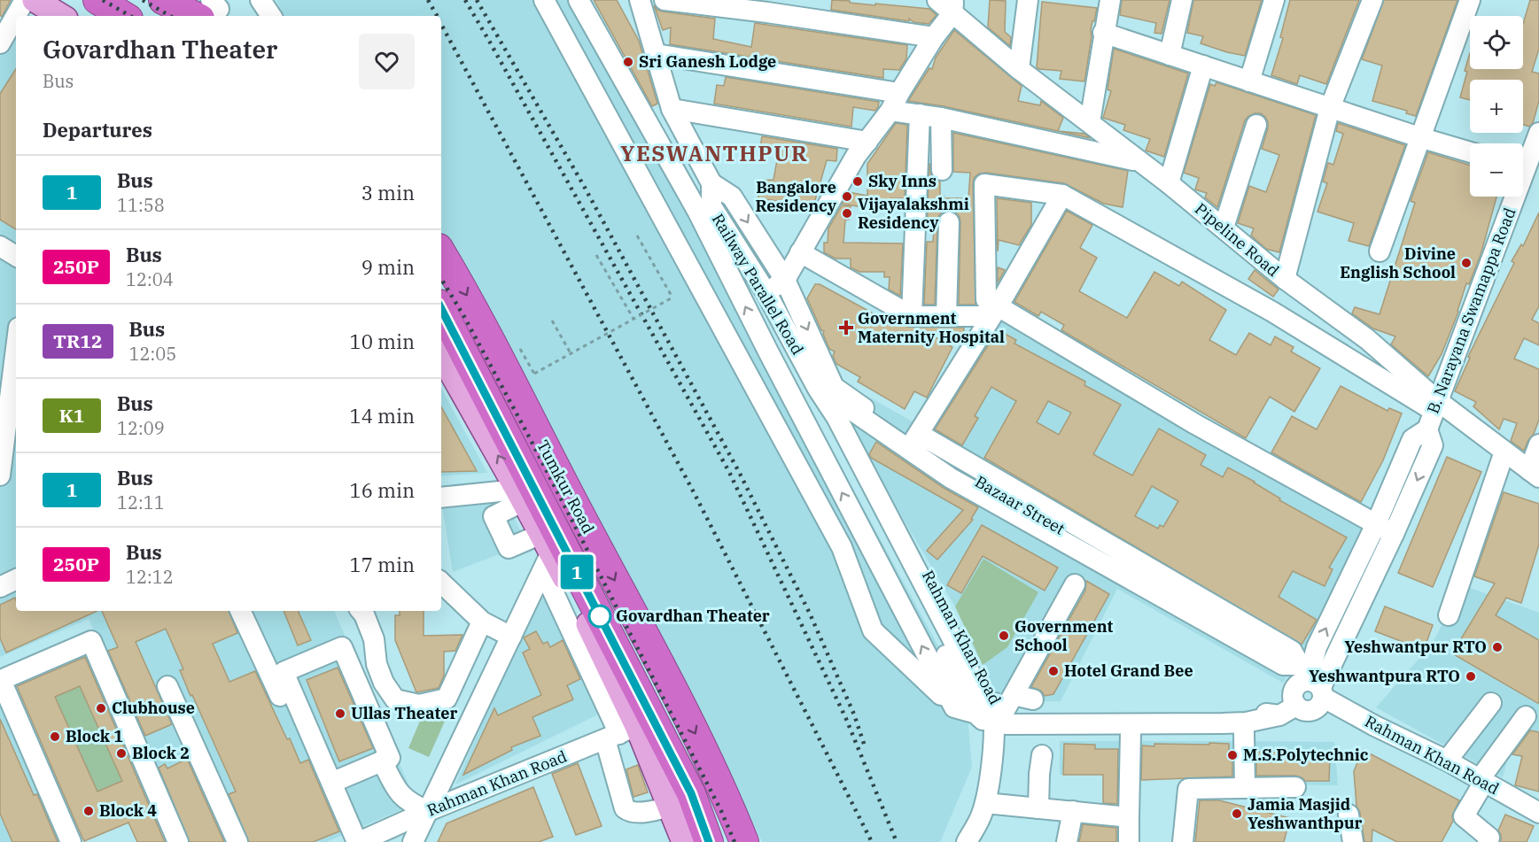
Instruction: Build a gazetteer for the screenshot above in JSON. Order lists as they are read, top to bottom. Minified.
{"streets":{"highway":["Tumkur Road"],"street":["Pipeline Road","Railway Parallel Road","B. Narayana Swamappa Road","Rahman Khan Road"]},"crossings":[["Pipeline Road","B. Narayana Swamappa Road"],["Railway Parallel Road","Rahman Khan Road"],["B. Narayana Swamappa Road","Rahman Khan Road"],["Tumkur Road","Rahman Khan Road"]],"districts":["YESWANTHPUR"],"places":{"other":["Sri Ganesh Lodge","Sky Inns","Bangalore Residency","Vijayalakshmi Residency","Divine English School","Govardhan Theater","Government School","Yeshwantpur RTO","Hotel Grand Bee","Yeshwantpura RTO","Clubhouse","Ullas Theater","Block 1","Block 2","M.S.Polytechnic","Block 4","Jamia Masjid Yeshwanthpur"],"health":["Government Maternity Hospital"]},"lines":["bus line 1"],"page":{"on_map":"1","map_buttons":["+","−"],"heading":[["Govardhan Theater","Bus"],"Departures"],"list":[{"mark":"1","name":"Bus","note":"11:58","value":"3 min"},{"mark":"250P","name":"Bus","note":"12:04","value":"9 min"},{"mark":"TR12","name":"Bus","note":"12:05","value":"10 min"},{"mark":"K1","name":"Bus","note":"12:09","value":"14 min"},{"mark":"1","name":"Bus","note":"12:11","value":"16 min"},{"mark":"250P","name":"Bus","note":"12:12","value":"17 min"}]}}
